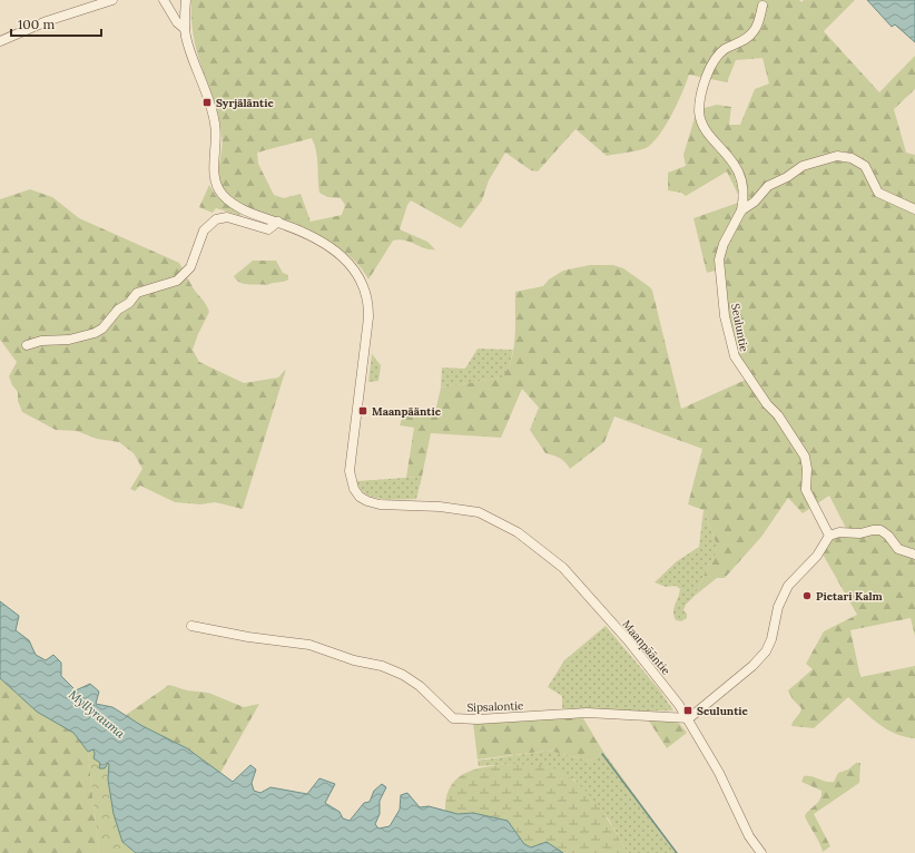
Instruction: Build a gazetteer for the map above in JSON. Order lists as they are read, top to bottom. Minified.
{"streets":{"street":["Seuluntie","Maanpääntie","Sipsalontie"]},"crossings":[["Maanpääntie","Sipsalontie"]],"water":["Myllyrauma"],"places":{"transit":["Syrjäläntie","Maanpääntie","Seuluntie"],"other":["Pietari Kalm"]},"scale_bar":"100 m"}
